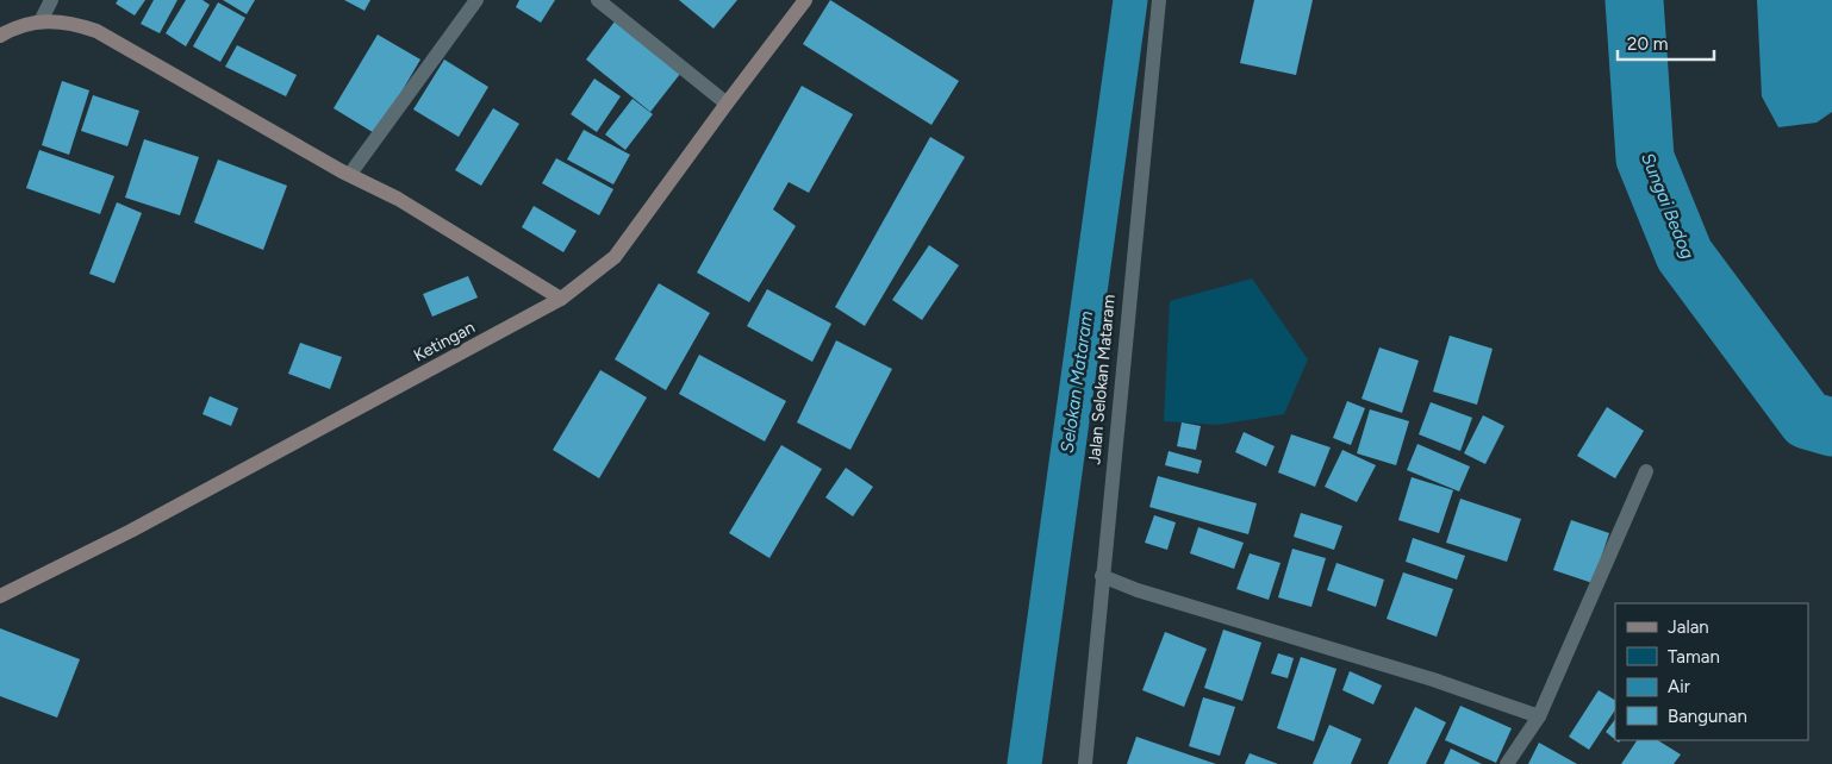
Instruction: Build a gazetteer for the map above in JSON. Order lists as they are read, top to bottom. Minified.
{"streets":{"street":["Ketingan","Jalan Selokan Mataram"]},"water":["Sungai Bedog","Selokan Mataram"],"legend":["Jalan","Taman","Air","Bangunan"],"scale_bar":"20 m"}
